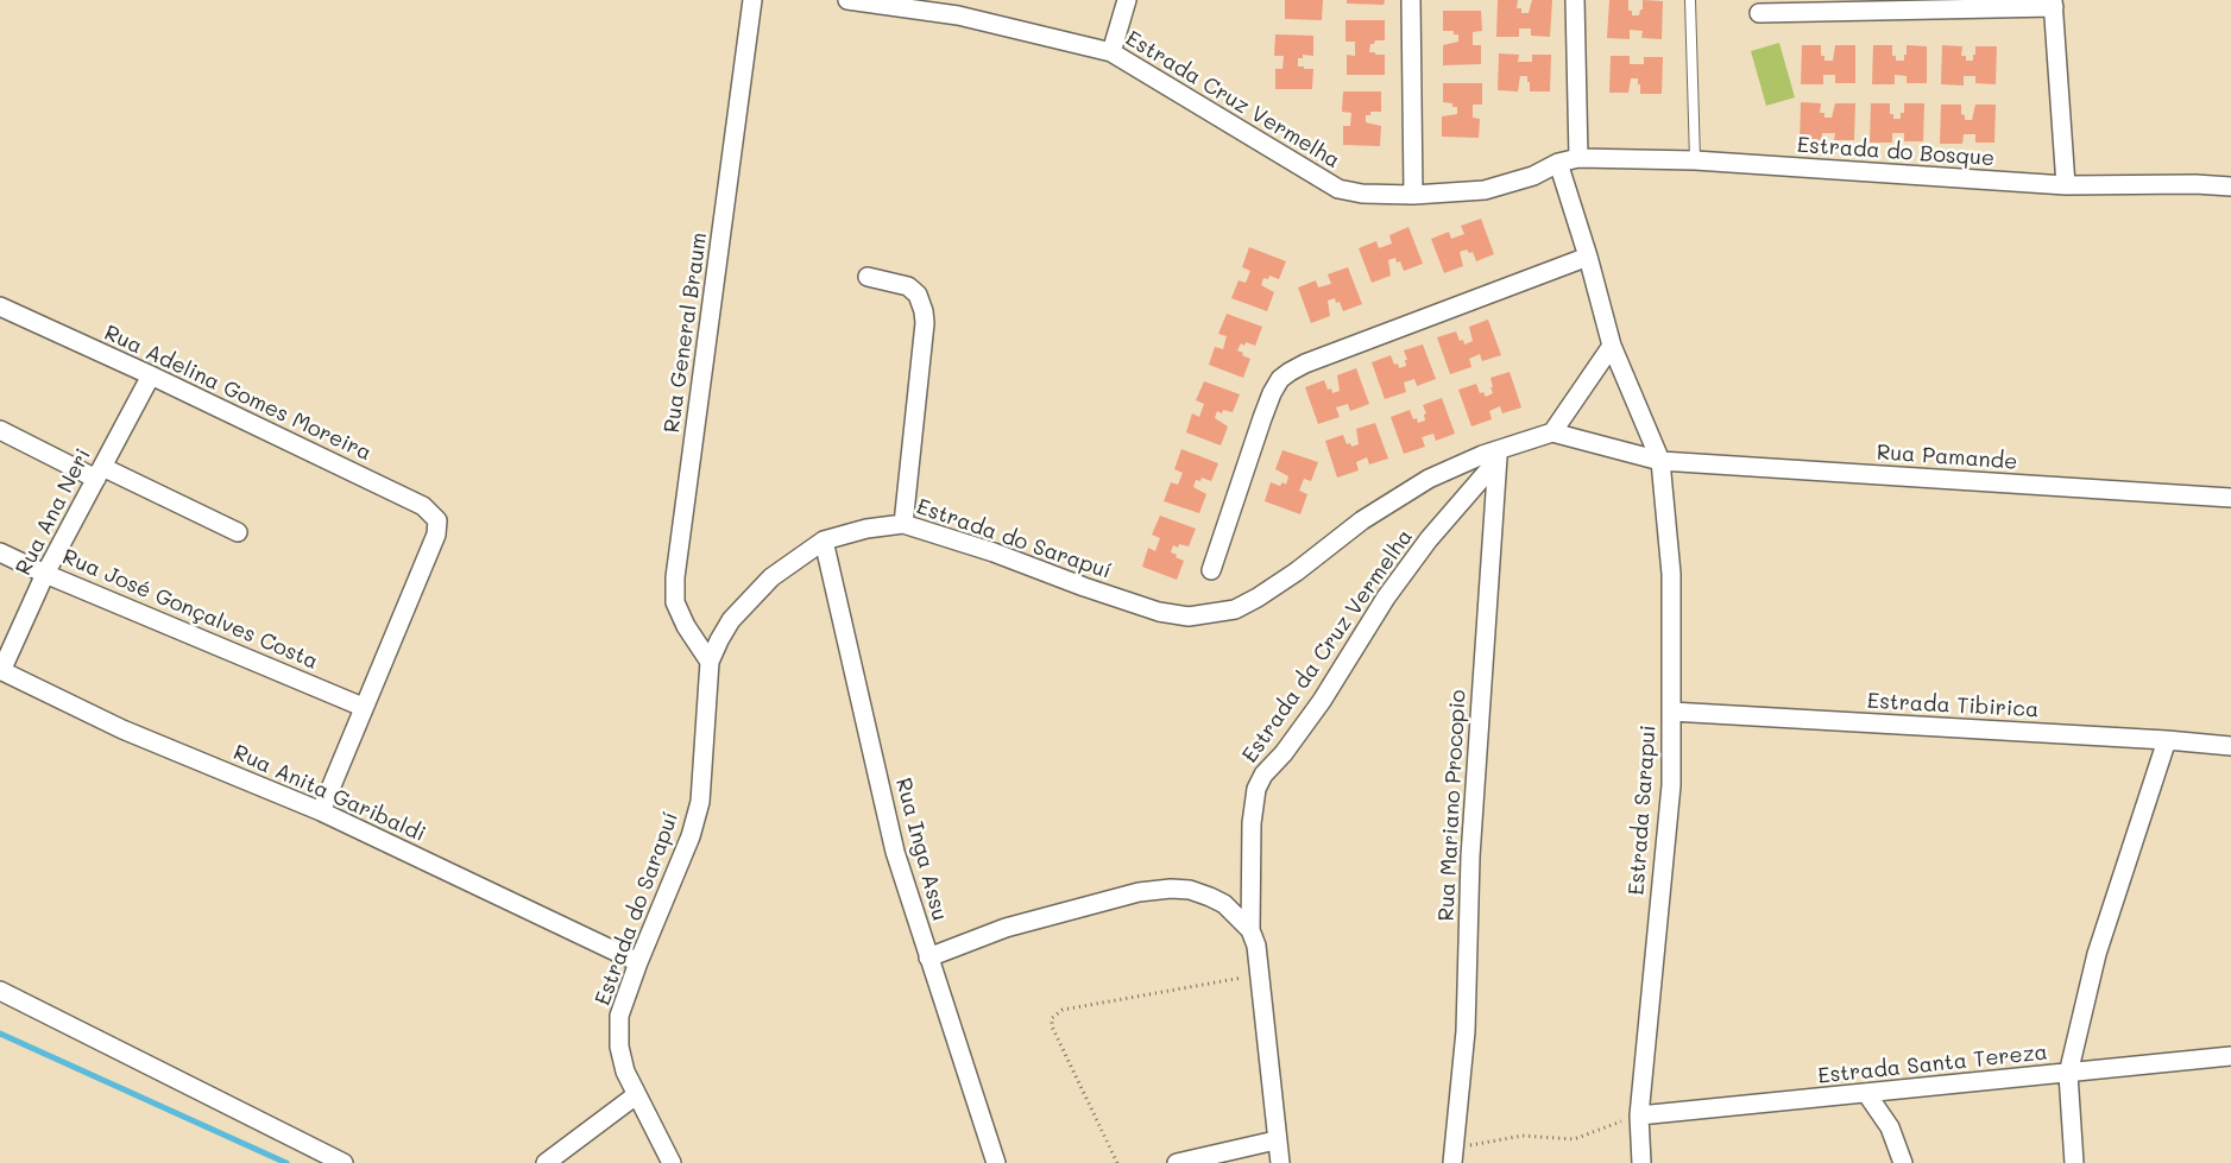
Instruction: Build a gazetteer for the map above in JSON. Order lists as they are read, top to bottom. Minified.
{"streets":{"street":["Estrada Cruz Vermelha","Estrada do Bosque","Rua General Braum","Rua Adelina Gomes Moreira","Rua Pamande","Rua Ana Neri","Estrada do Sarapuí","Rua José Gonçalves Costa","Estrada da Cruz Vermelha","Estrada Tibirica","Rua Anita Garibaldi","Rua Mariano Procopio","Estrada Sarapui","Rua Inga Assu","Estrada Santa Tereza"]},"crossings":[["Estrada Cruz Vermelha","Estrada do Bosque"],["Rua General Braum","Estrada do Sarapuí"],["Rua Adelina Gomes Moreira","Rua Ana Neri"],["Rua Adelina Gomes Moreira","Rua José Gonçalves Costa"],["Rua Pamande","Estrada Sarapui"],["Rua Ana Neri","Rua José Gonçalves Costa"],["Rua Ana Neri","Rua Anita Garibaldi"],["Estrada do Sarapuí","Estrada da Cruz Vermelha"],["Estrada do Sarapuí","Rua Anita Garibaldi"],["Estrada do Sarapuí","Rua Mariano Procopio"],["Estrada do Sarapuí","Rua Inga Assu"],["Estrada da Cruz Vermelha","Rua Mariano Procopio"],["Estrada Tibirica","Estrada Sarapui"],["Estrada Sarapui","Estrada Santa Tereza"]]}
